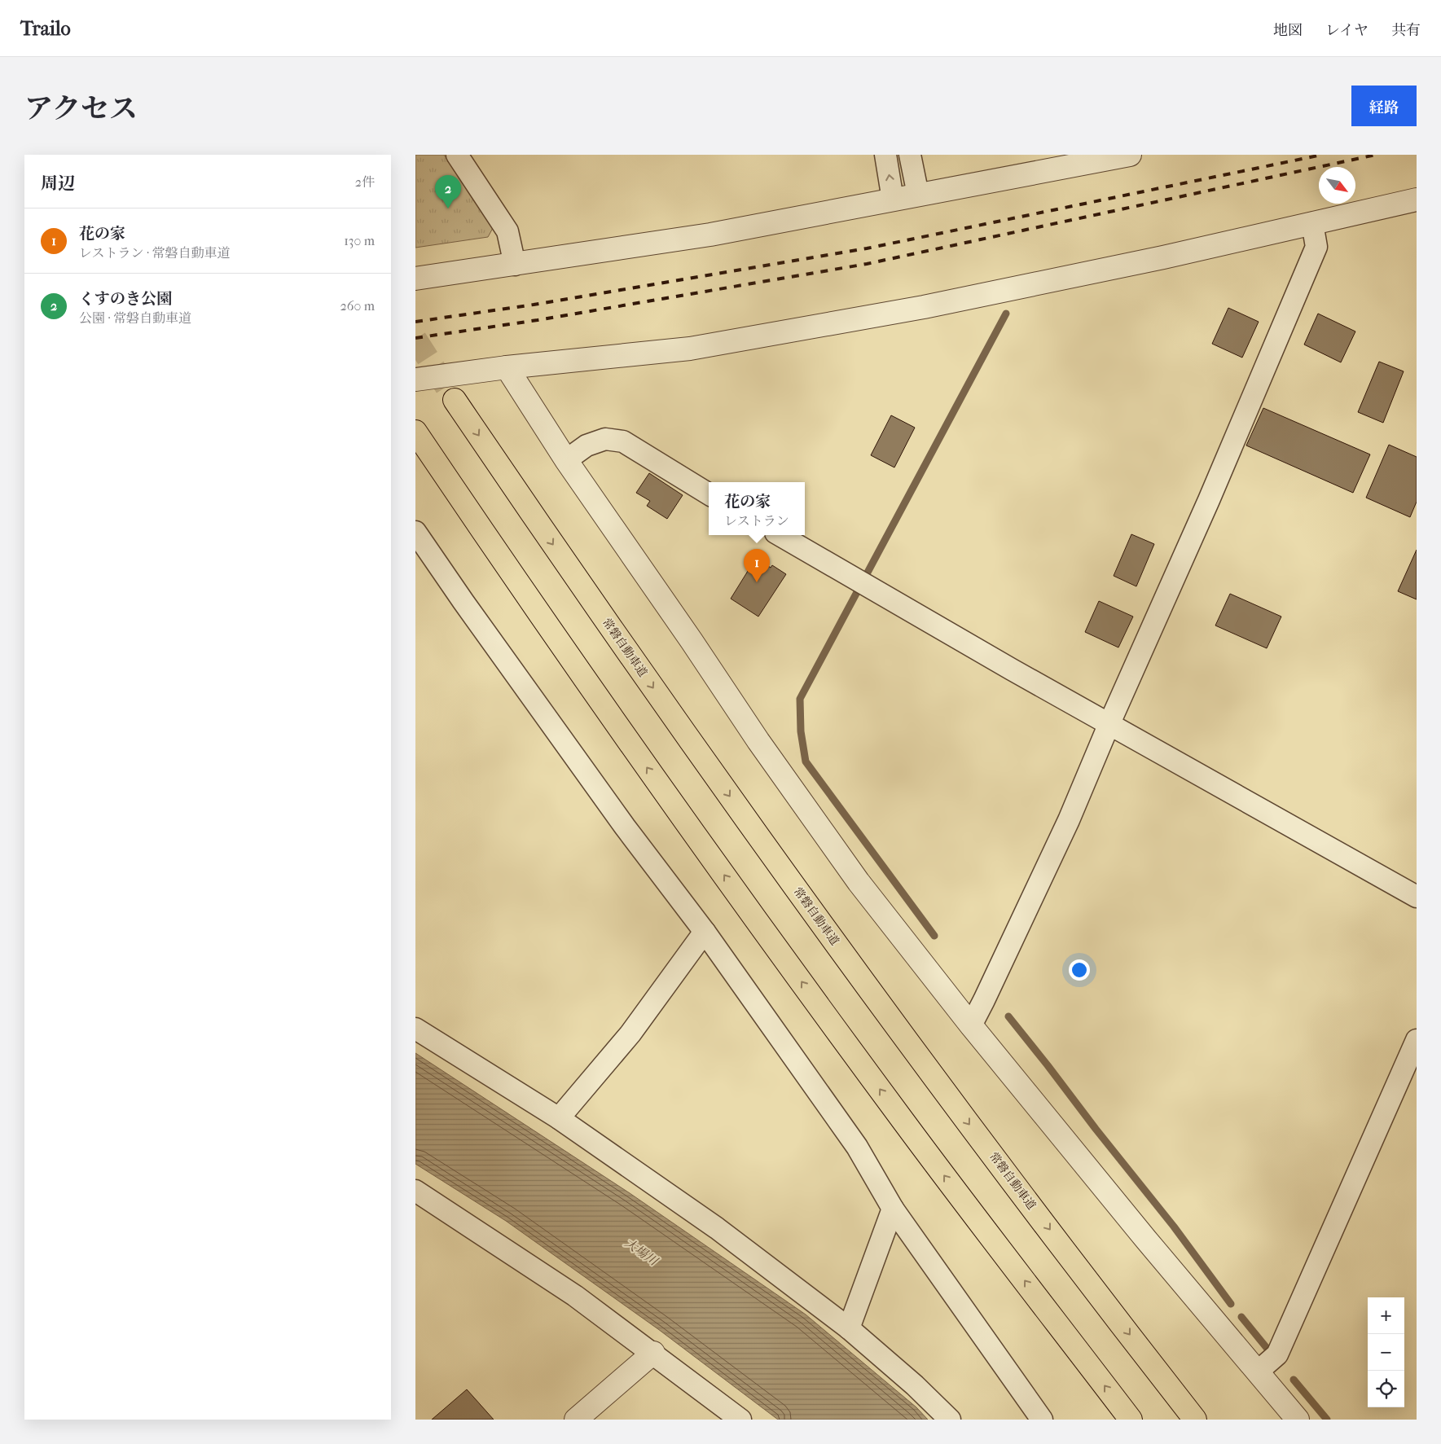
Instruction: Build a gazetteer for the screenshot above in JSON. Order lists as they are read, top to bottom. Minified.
{"streets":{"highway":["常磐自動車道"]},"water":["大場川"],"north":"bottom right","page":{"header":"Trailo","nav":["地図","レイヤ","共有"],"title":"アクセス","buttons":"経路","heading":["周辺","2件"],"pins":["2","1"],"list":[{"mark":"1","name":"花の家","note":"レストラン · 常磐自動車道","value":"130 m"},{"mark":"2","name":"くすのき公園","note":"公園 · 常磐自動車道","value":"260 m"}],"popup":["花の家","レストラン"],"map_buttons":["+","−"]}}
